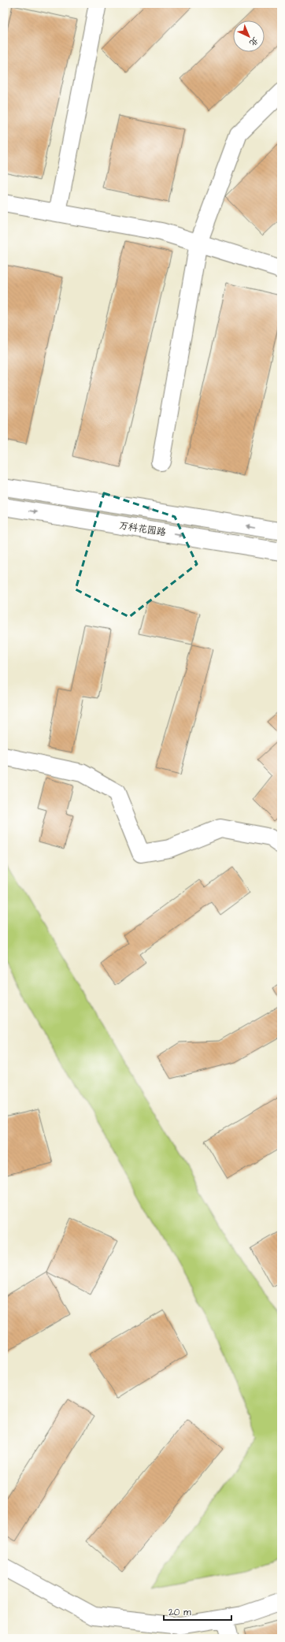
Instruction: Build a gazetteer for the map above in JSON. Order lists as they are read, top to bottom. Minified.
{"streets":{"street":["万科花园路"]},"scale_bar":"20 m","north":"bottom right"}
